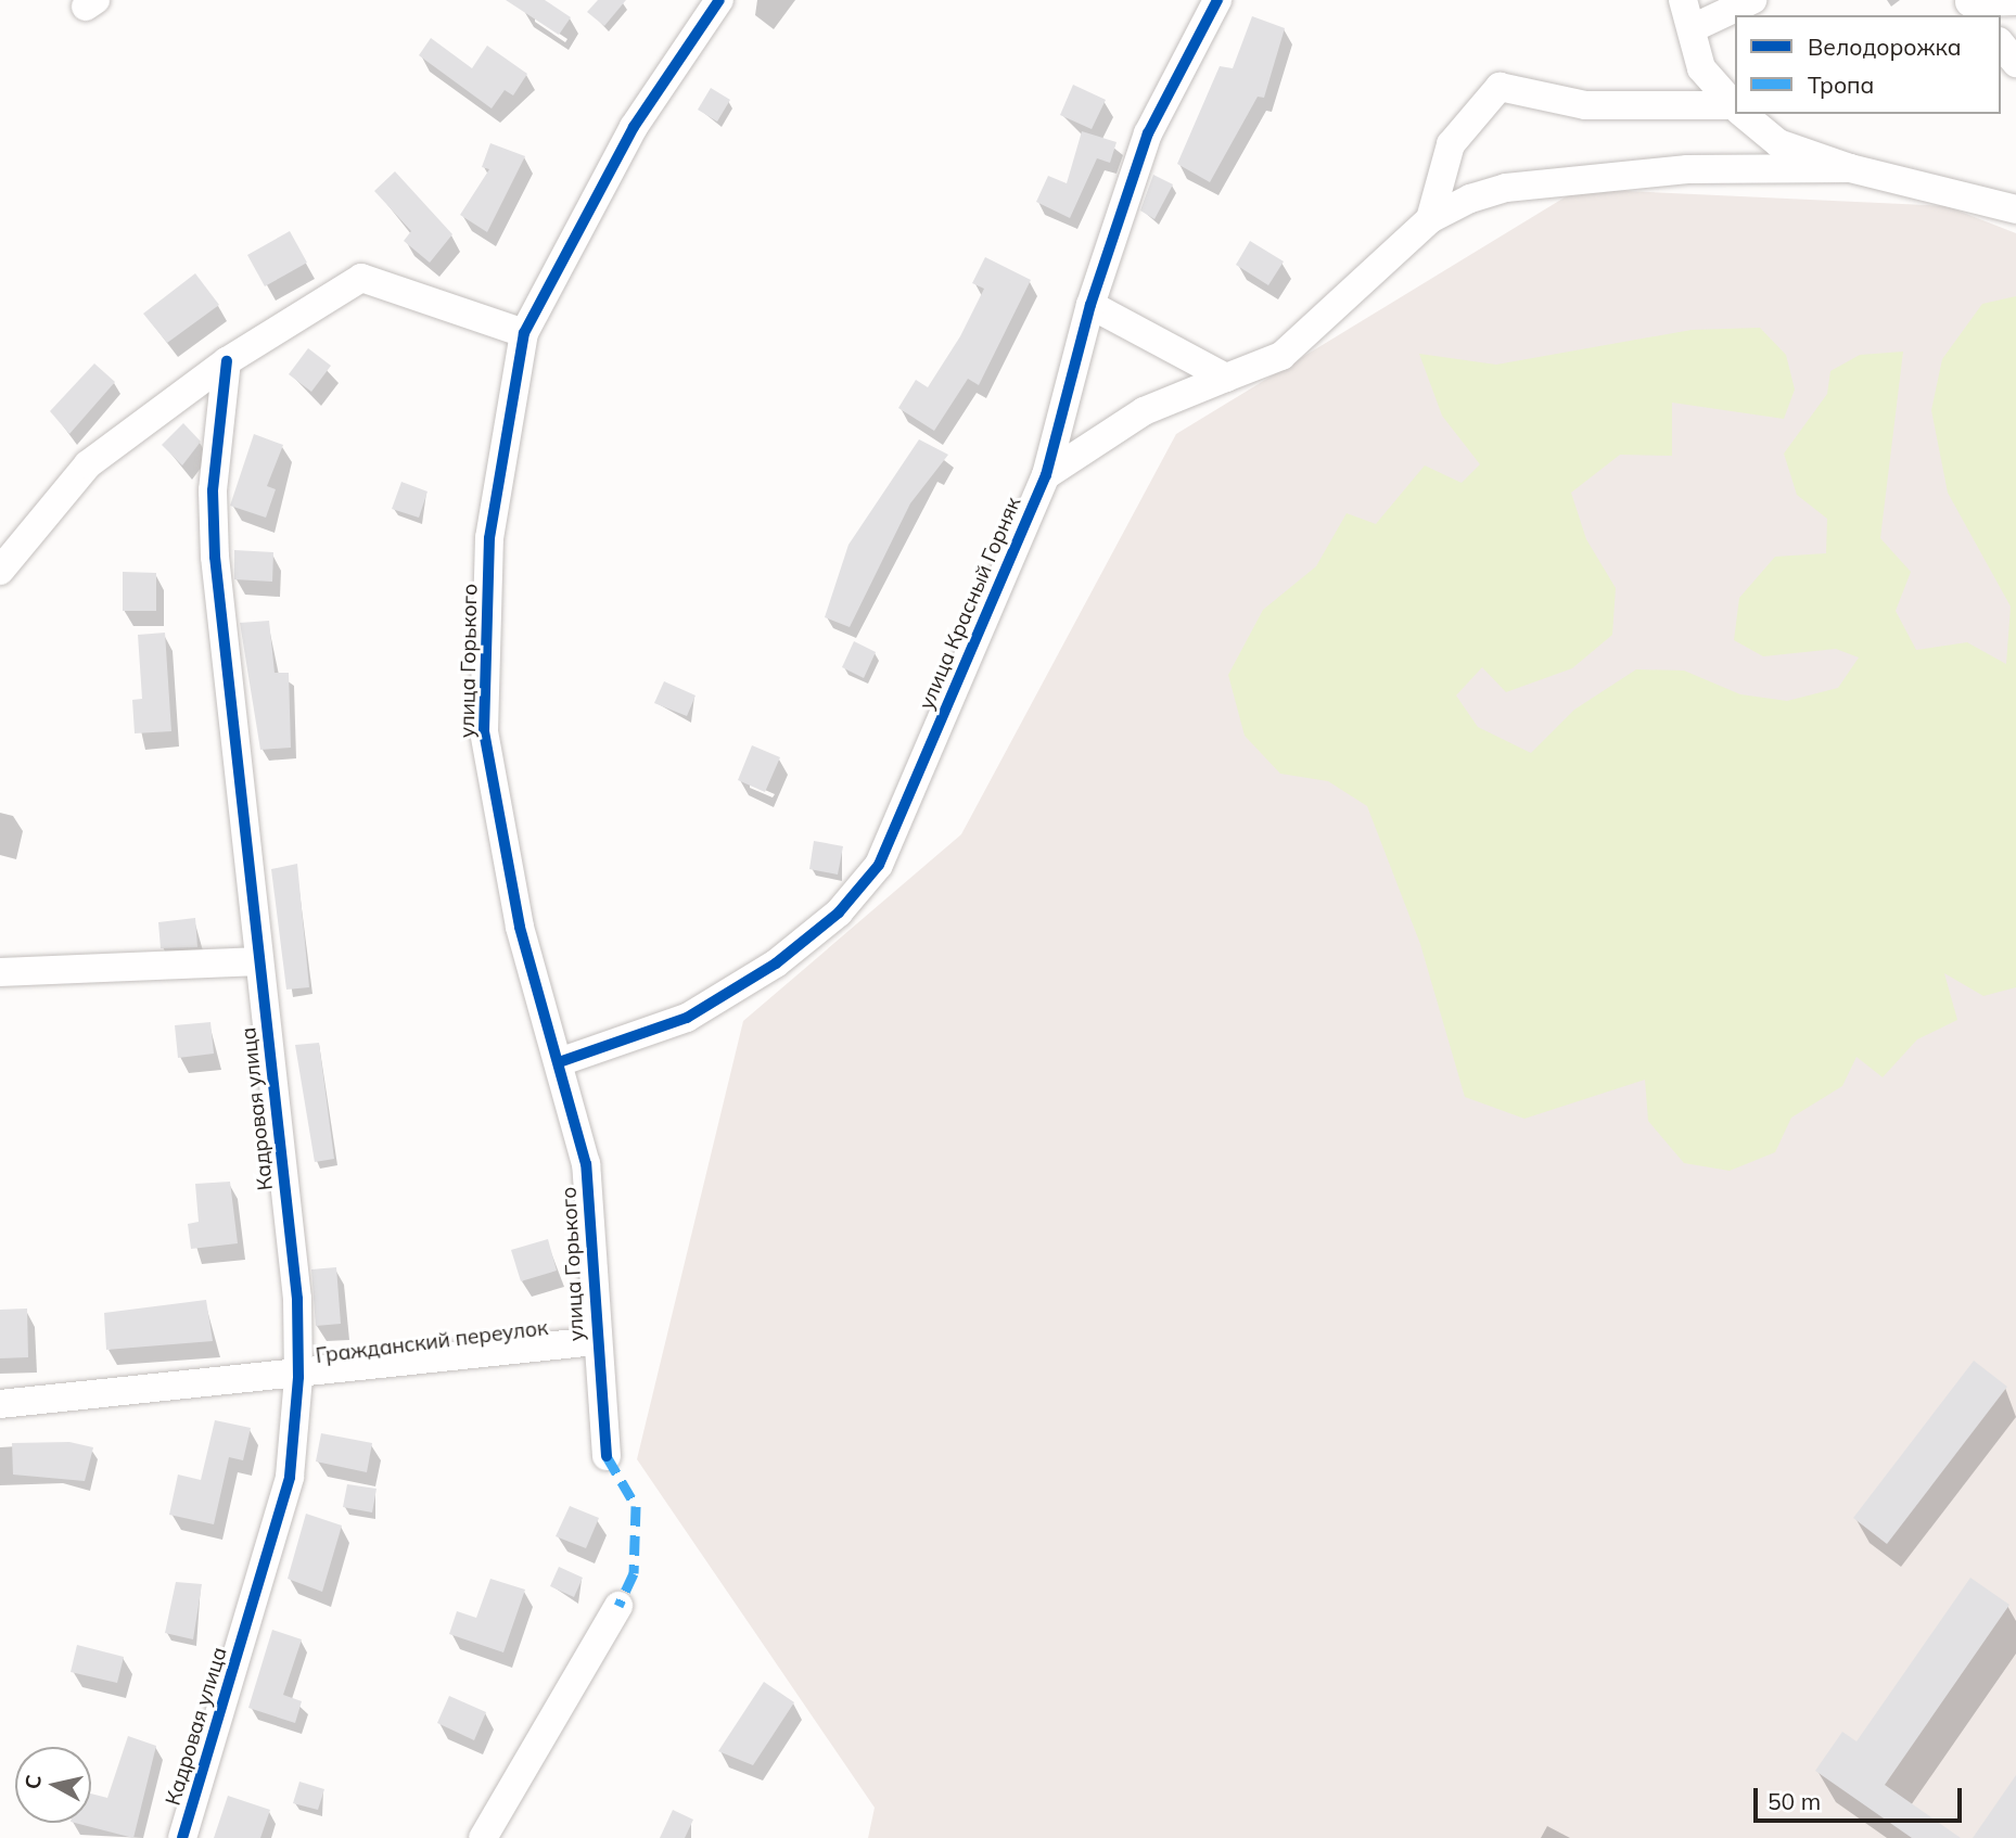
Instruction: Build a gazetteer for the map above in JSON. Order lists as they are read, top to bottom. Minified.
{"streets":{"street":["улица Красный Горняк","улица Горького","Кадровая улица","Гражданский переулок"]},"crossings":[["улица Красный Горняк","улица Горького"],["улица Горького","Гражданский переулок"],["Кадровая улица","Гражданский переулок"]],"legend":["Велодорожка","Тропа"],"scale_bar":"50 m","north":"left"}
